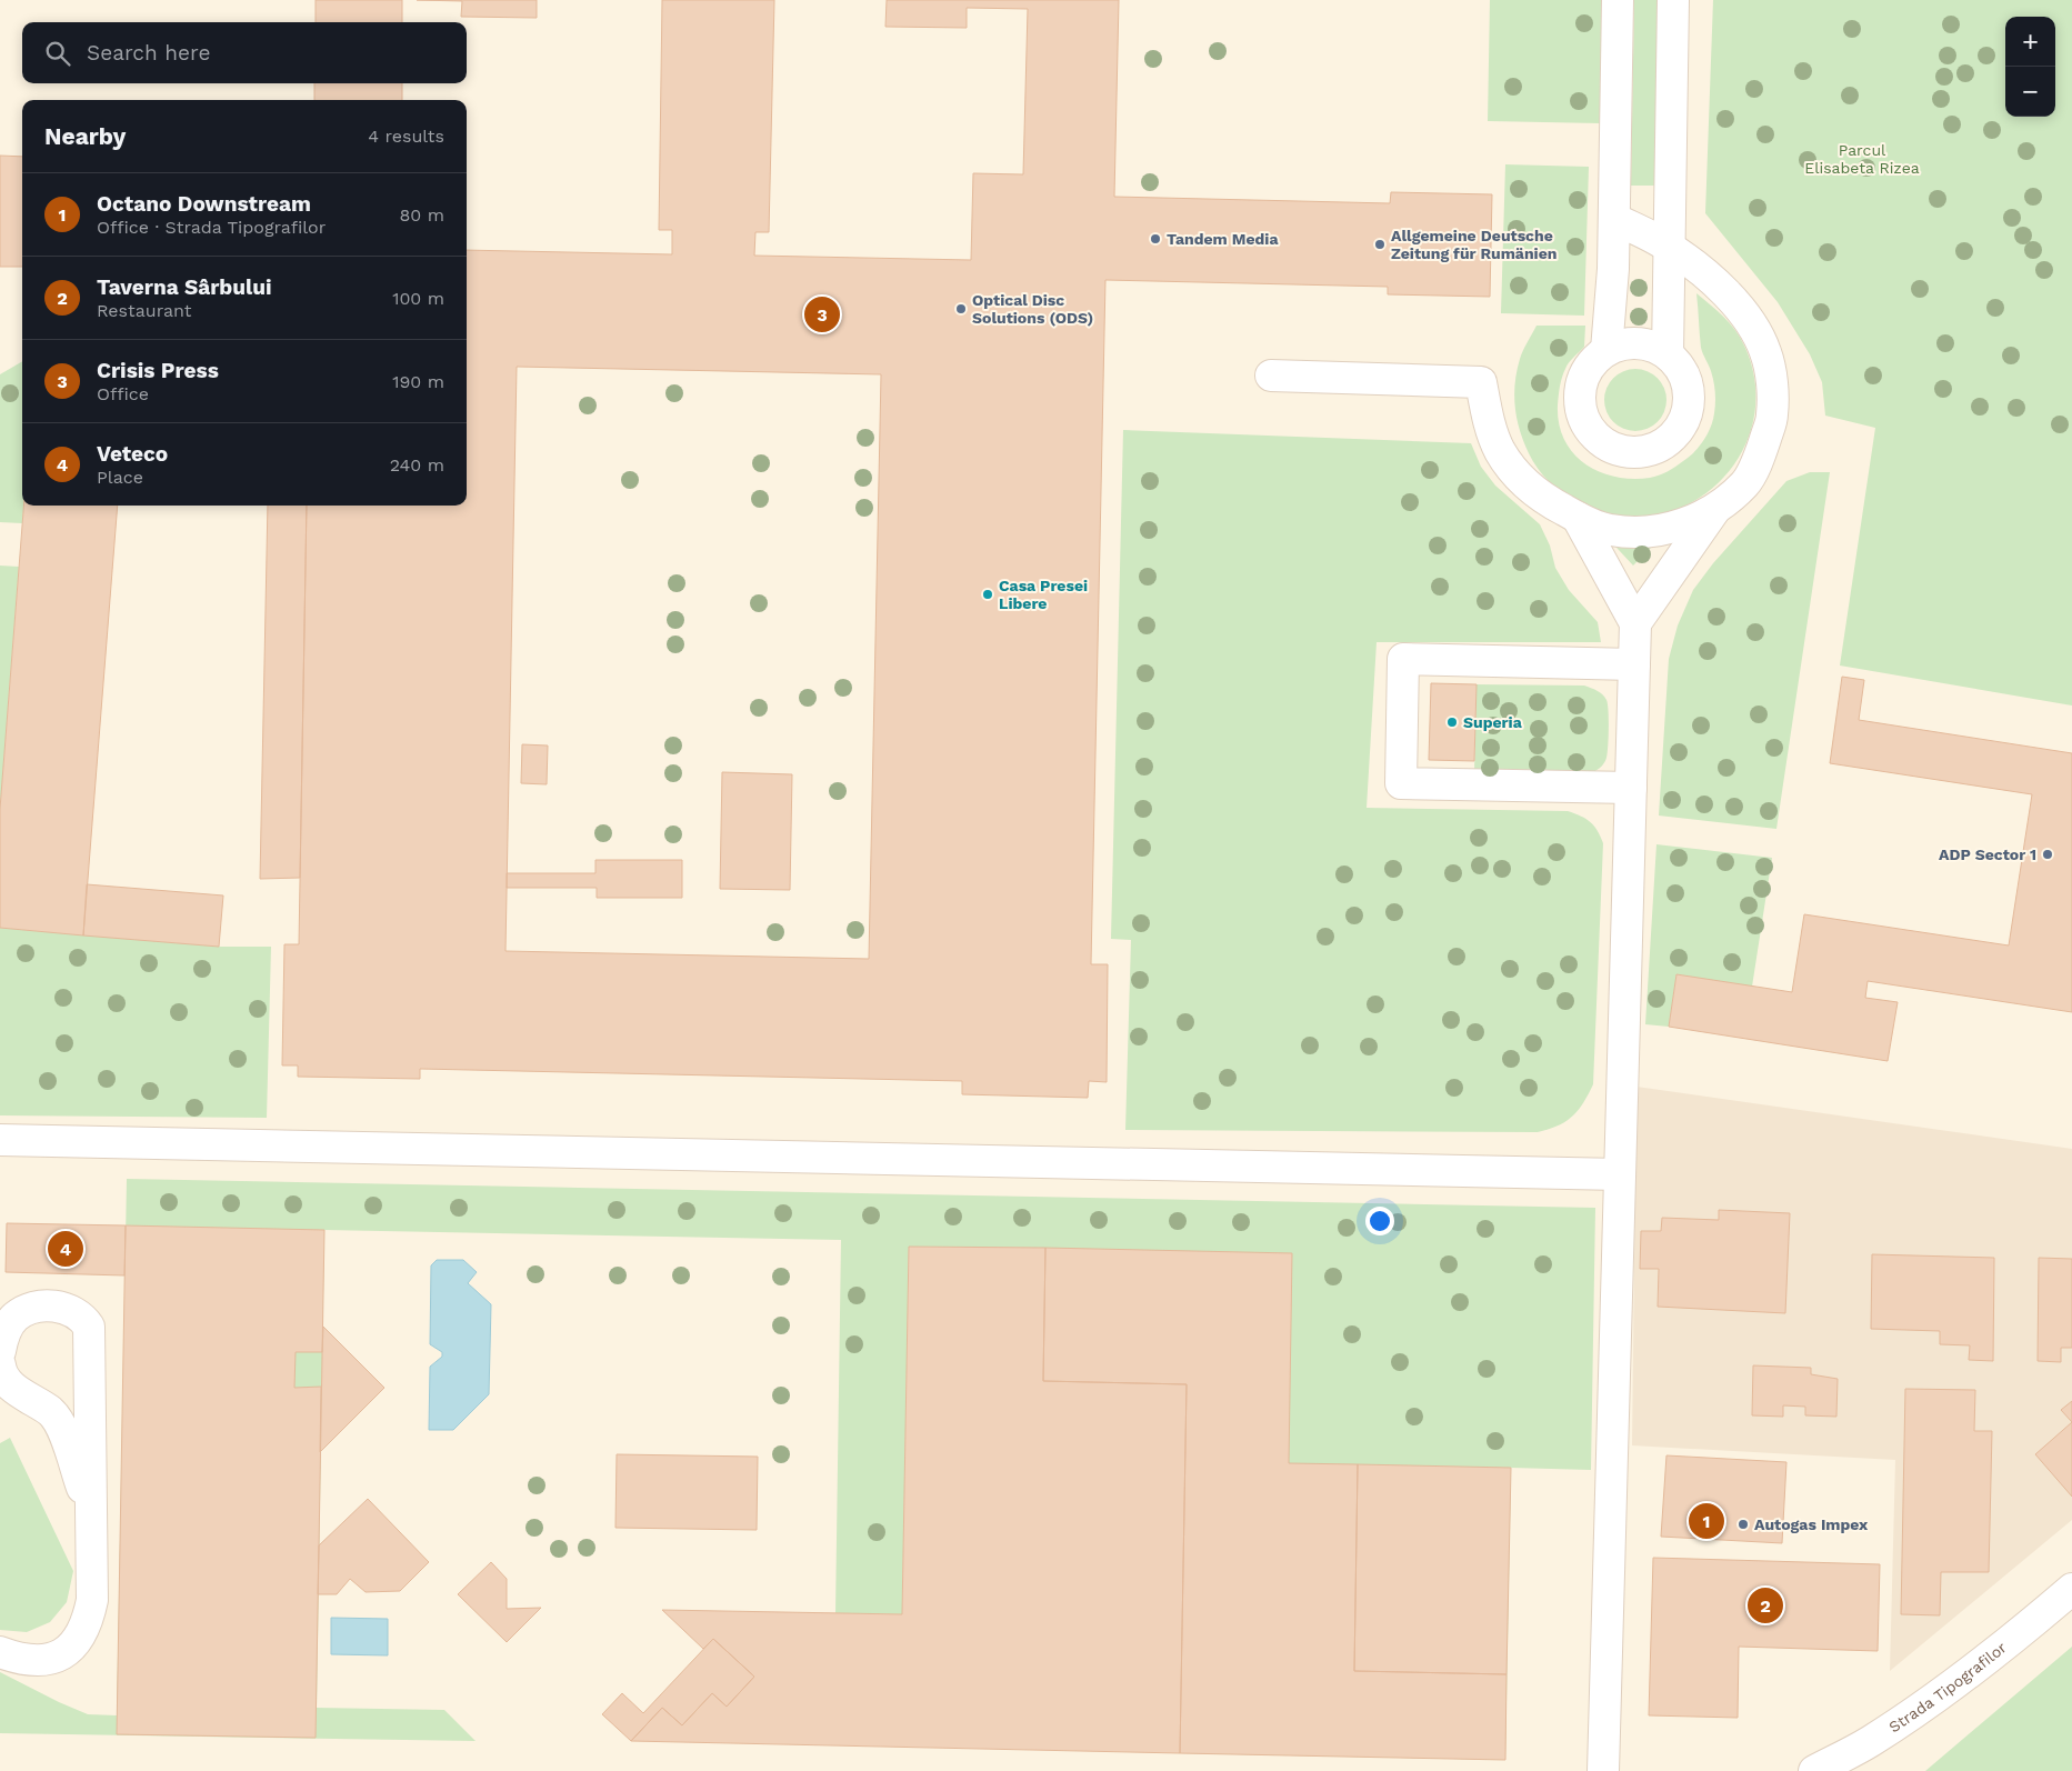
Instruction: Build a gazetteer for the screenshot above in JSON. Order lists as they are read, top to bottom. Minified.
{"streets":{"street":["Strada Tipografilor"]},"parks":["Parcul Elisabeta Rizea"],"places":["Tandem Media","Allgemeine Deutsche Zeitung für Rumänien","Optical Disc Solutions (ODS)","Casa Presei Libere","Superia","ADP Sector 1","Autogas Impex"],"page":{"map_buttons":["+","−"],"search":"Search here","heading":["Nearby","4 results"],"list":[{"mark":"1","name":"Octano Downstream","note":"Office · Strada Tipografilor","value":"80 m"},{"mark":"2","name":"Taverna Sârbului","note":"Restaurant","value":"100 m"},{"mark":"3","name":"Crisis Press","note":"Office","value":"190 m"},{"mark":"4","name":"Veteco","note":"Place","value":"240 m"}],"pins":["3","4","1","2"]}}
